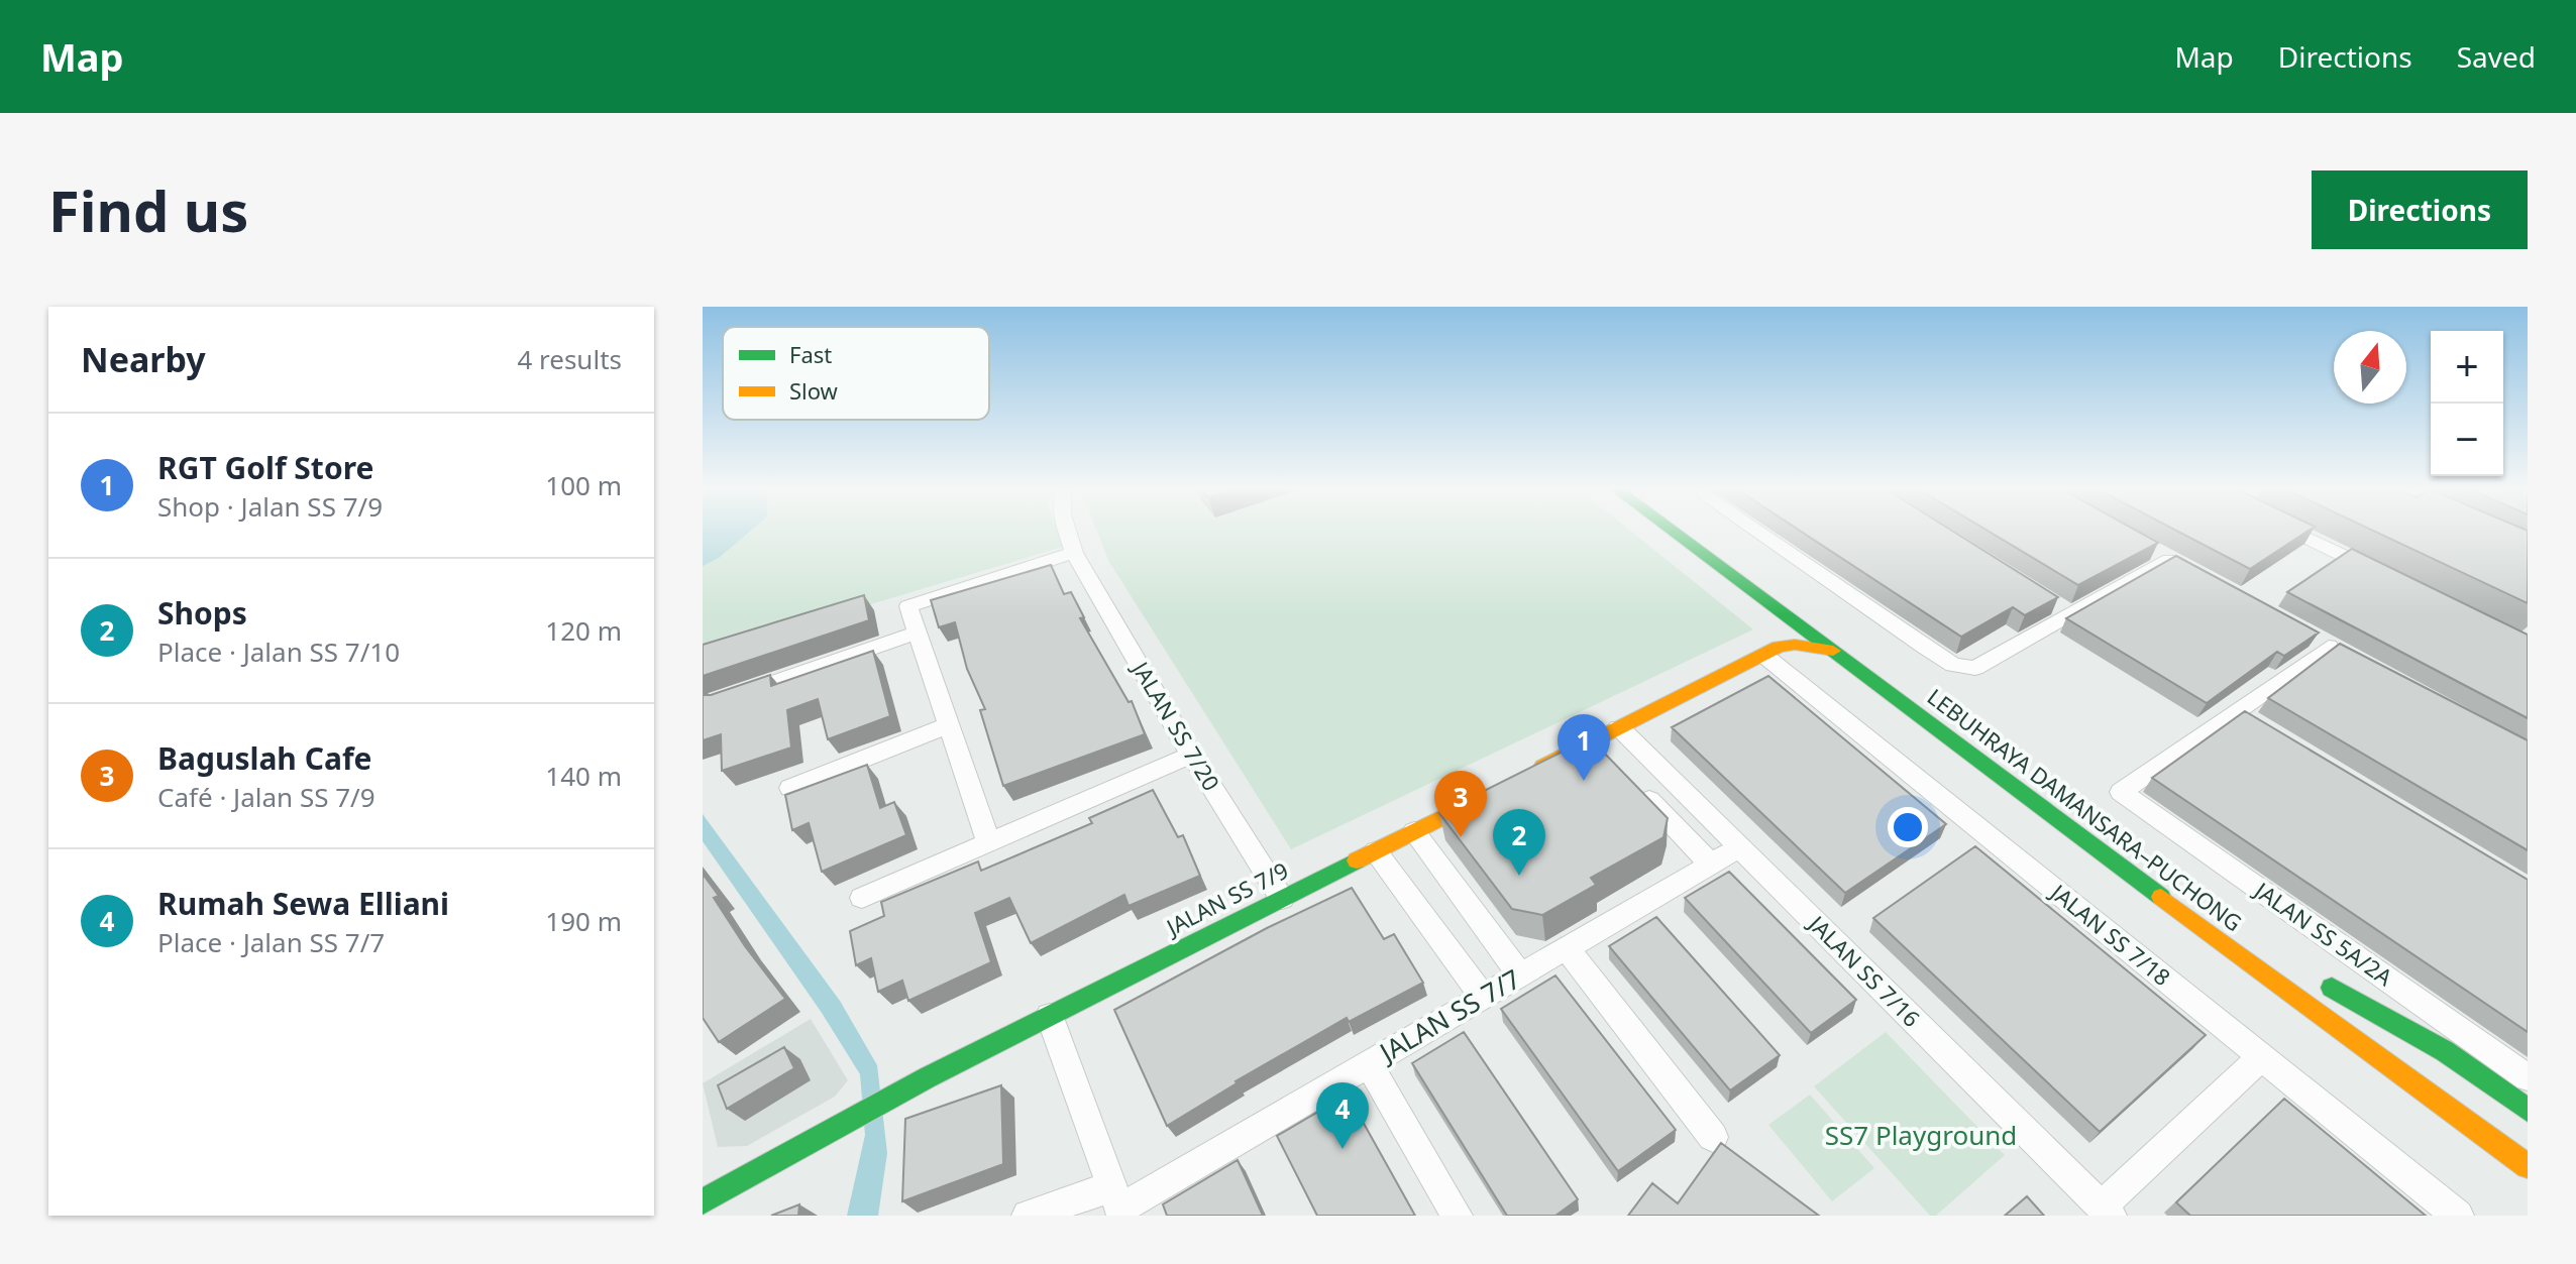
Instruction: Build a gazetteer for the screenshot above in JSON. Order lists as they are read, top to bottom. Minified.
{"streets":{"main road":["LEBUHRAYA DAMANSARA–PUCHONG","JALAN SS 7/9"],"street":["JALAN SS 7/20","JALAN SS 5A/2A","JALAN SS 7/18","JALAN SS 7/16","JALAN SS 7/7"]},"crossings":[["JALAN SS 7/20","JALAN SS 7/9"],["JALAN SS 7/16","JALAN SS 7/7"]],"parks":["SS7 Playground"],"legend":["Fast","Slow"],"north":"top","page":{"header":"Map","nav":["Map","Directions","Saved"],"buttons":"Directions","title":"Find us","heading":["Nearby","4 results"],"map_buttons":["+","−"],"list":[{"mark":"1","name":"RGT Golf Store","note":"Shop · Jalan SS 7/9","value":"100 m"},{"mark":"2","name":"Shops","note":"Place · Jalan SS 7/10","value":"120 m"},{"mark":"3","name":"Baguslah Cafe","note":"Café · Jalan SS 7/9","value":"140 m"},{"mark":"4","name":"Rumah Sewa Elliani","note":"Place · Jalan SS 7/7","value":"190 m"}],"pins":["1","3","2","4"]}}
